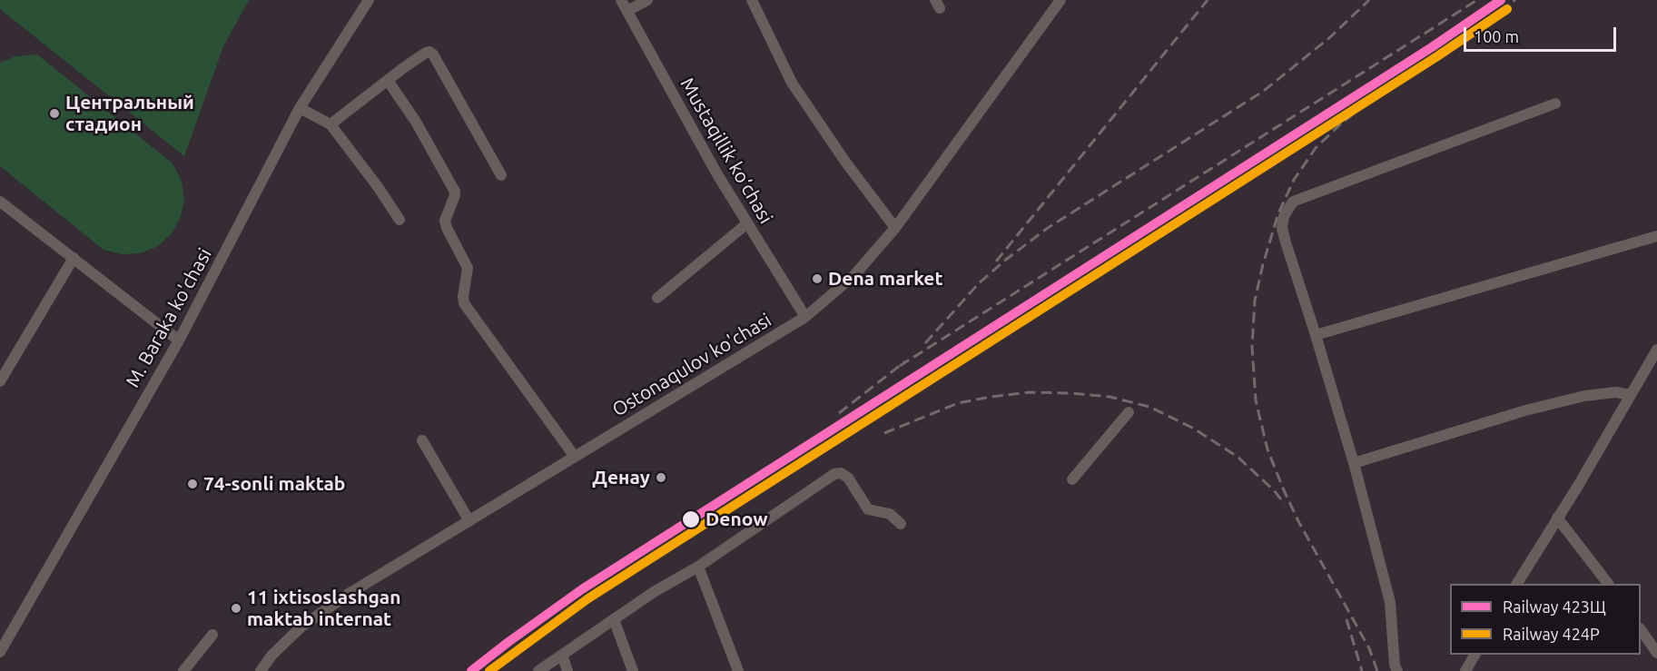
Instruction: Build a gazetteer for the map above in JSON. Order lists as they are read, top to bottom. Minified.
{"streets":{"street":["Mustaqillik ko‘chasi","M. Baraka ko'chasi","Ostonaqulov ko'chasi"]},"crossings":[["Mustaqillik ko‘chasi","Ostonaqulov ko'chasi"]],"places":["Центральный стадион","Dena market","Денау","74-sonli maktab","Denow","11 ixtisoslashgan maktab internat"],"lines":["rail line 423Щ","rail line 424Р"],"legend":["Railway 423Щ","Railway 424Р"],"scale_bar":"100 m"}
